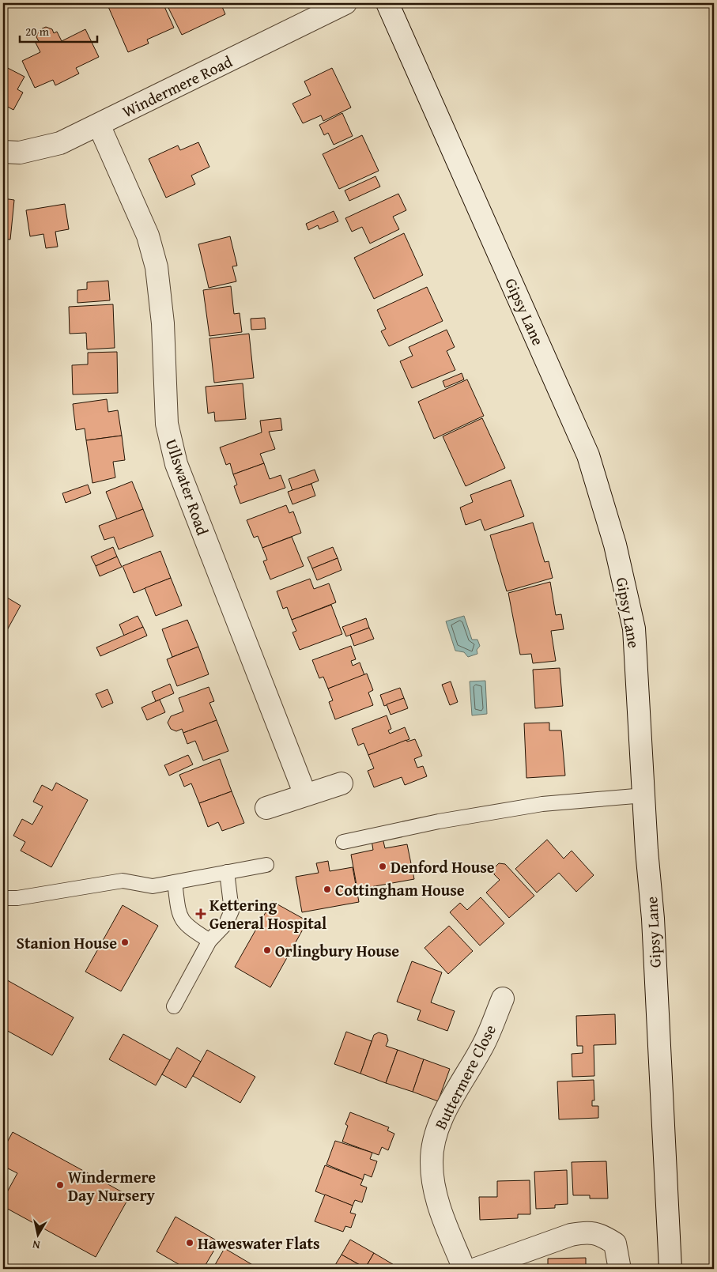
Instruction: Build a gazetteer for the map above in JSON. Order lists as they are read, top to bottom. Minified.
{"streets":{"street":["Windermere Road","Gipsy Lane","Ullswater Road","Buttermere Close"]},"crossings":[["Windermere Road","Ullswater Road"]],"places":{"other":["Denford House","Cottingham House","Stanion House","Orlingbury House","Windermere Day Nursery","Haweswater Flats"],"health":["Kettering General Hospital"]},"scale_bar":"20 m","north":"bottom"}
